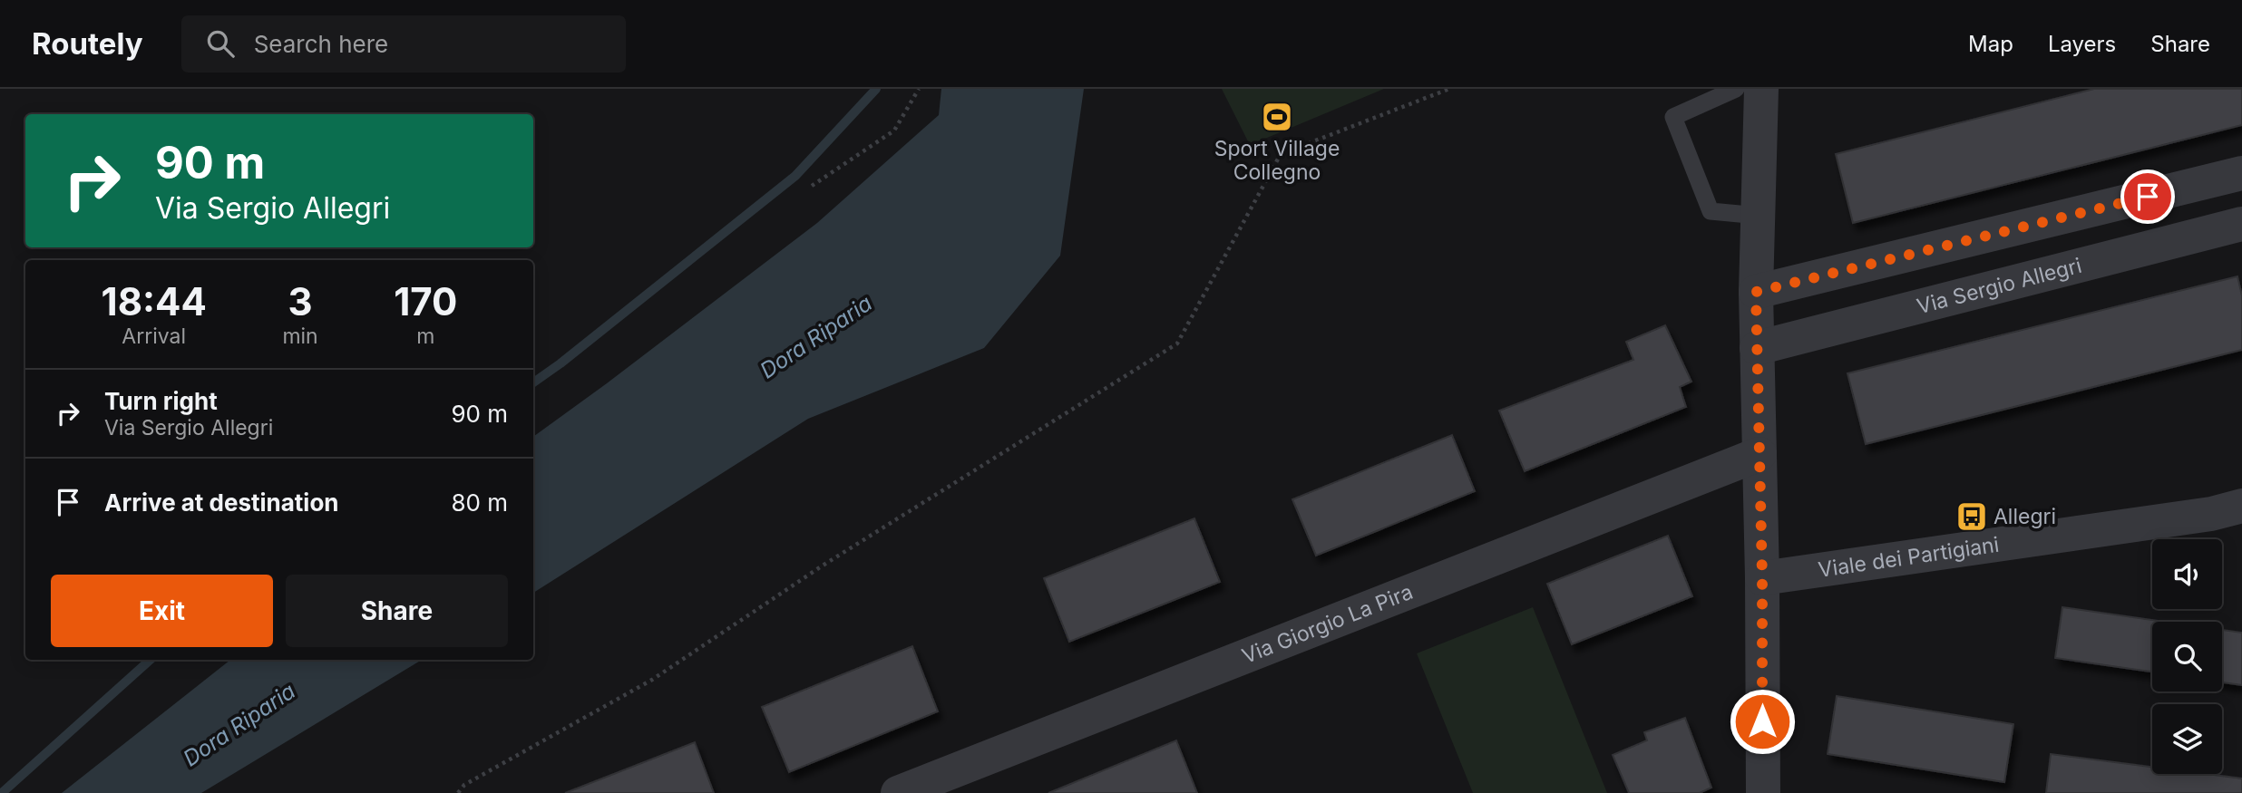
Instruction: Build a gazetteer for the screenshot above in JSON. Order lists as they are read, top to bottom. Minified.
{"streets":{"street":["Via Sergio Allegri","Viale dei Partigiani","Via Giorgio La Pira"]},"water":["Dora Riparia"],"places":{"sports":["Sport Village Collegno"],"bus stop":["Allegri"]},"page":{"header":"Routely","search":"Search here","nav":["Map","Layers","Share"],"turn":["90 m","Via Sergio Allegri"],"eta":["18:44","Arrival","3","min","170","m"],"list":[{"name":"Turn right","note":"Via Sergio Allegri","value":"90 m"},{"name":"Arrive at destination","value":"80 m"}],"buttons":["Exit","Share"]}}
